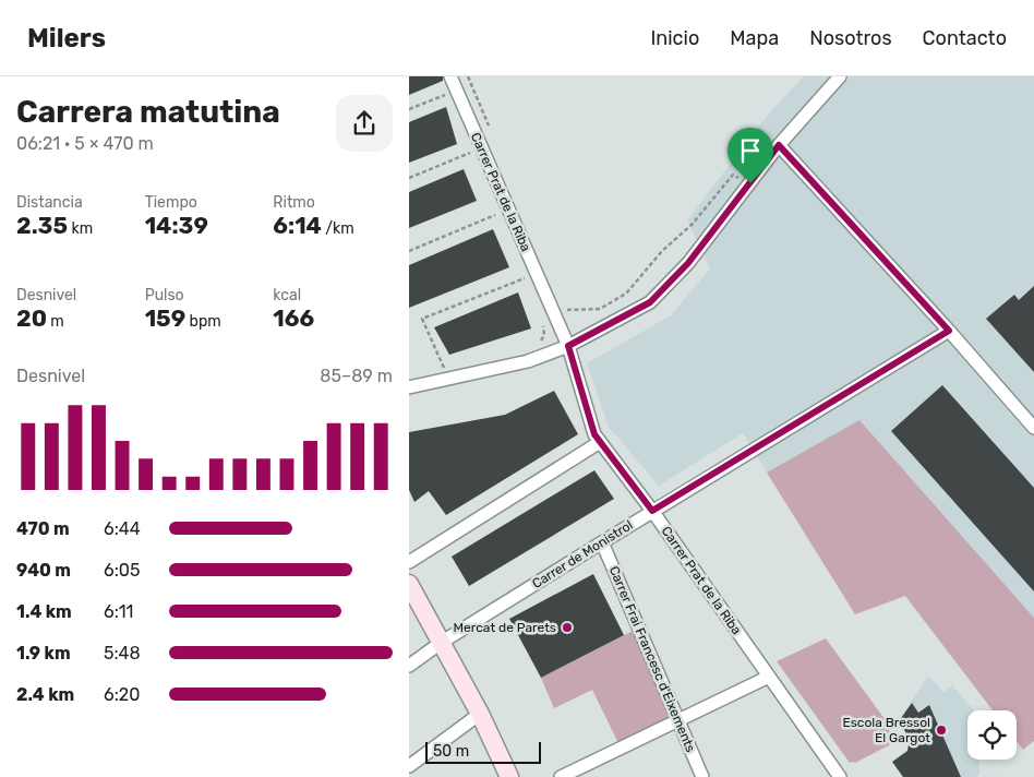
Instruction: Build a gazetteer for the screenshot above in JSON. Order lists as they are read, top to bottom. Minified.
{"streets":{"street":["Carrer Prat de la Riba","Carrer de Monistrol","Carrer Frai Francesc d'Eixements"]},"crossings":[["Carrer Prat de la Riba","Carrer de Monistrol"],["Carrer de Monistrol","Carrer Frai Francesc d'Eixements"]],"places":["Mercat de Parets","Escola Bressol El Gargot"],"scale_bar":"50 m","page":{"header":"Milers","nav":["Inicio","Mapa","Nosotros","Contacto"],"heading":["Carrera matutina","06:21 · 5 × 470 m"],"stats":[["Distancia","2.35 km"],["Tiempo","14:39"],["Ritmo","6:14 /km"],["Desnivel","20 m"],["Pulso","159 bpm"],["kcal","166"]],"chart":["Desnivel","85–89 m"],"list":[{"name":"470 m","note":"6:44"},{"name":"940 m","note":"6:05"},{"name":"1.4 km","note":"6:11"},{"name":"1.9 km","note":"5:48"},{"name":"2.4 km","note":"6:20"}],"scale":"50 m"}}
